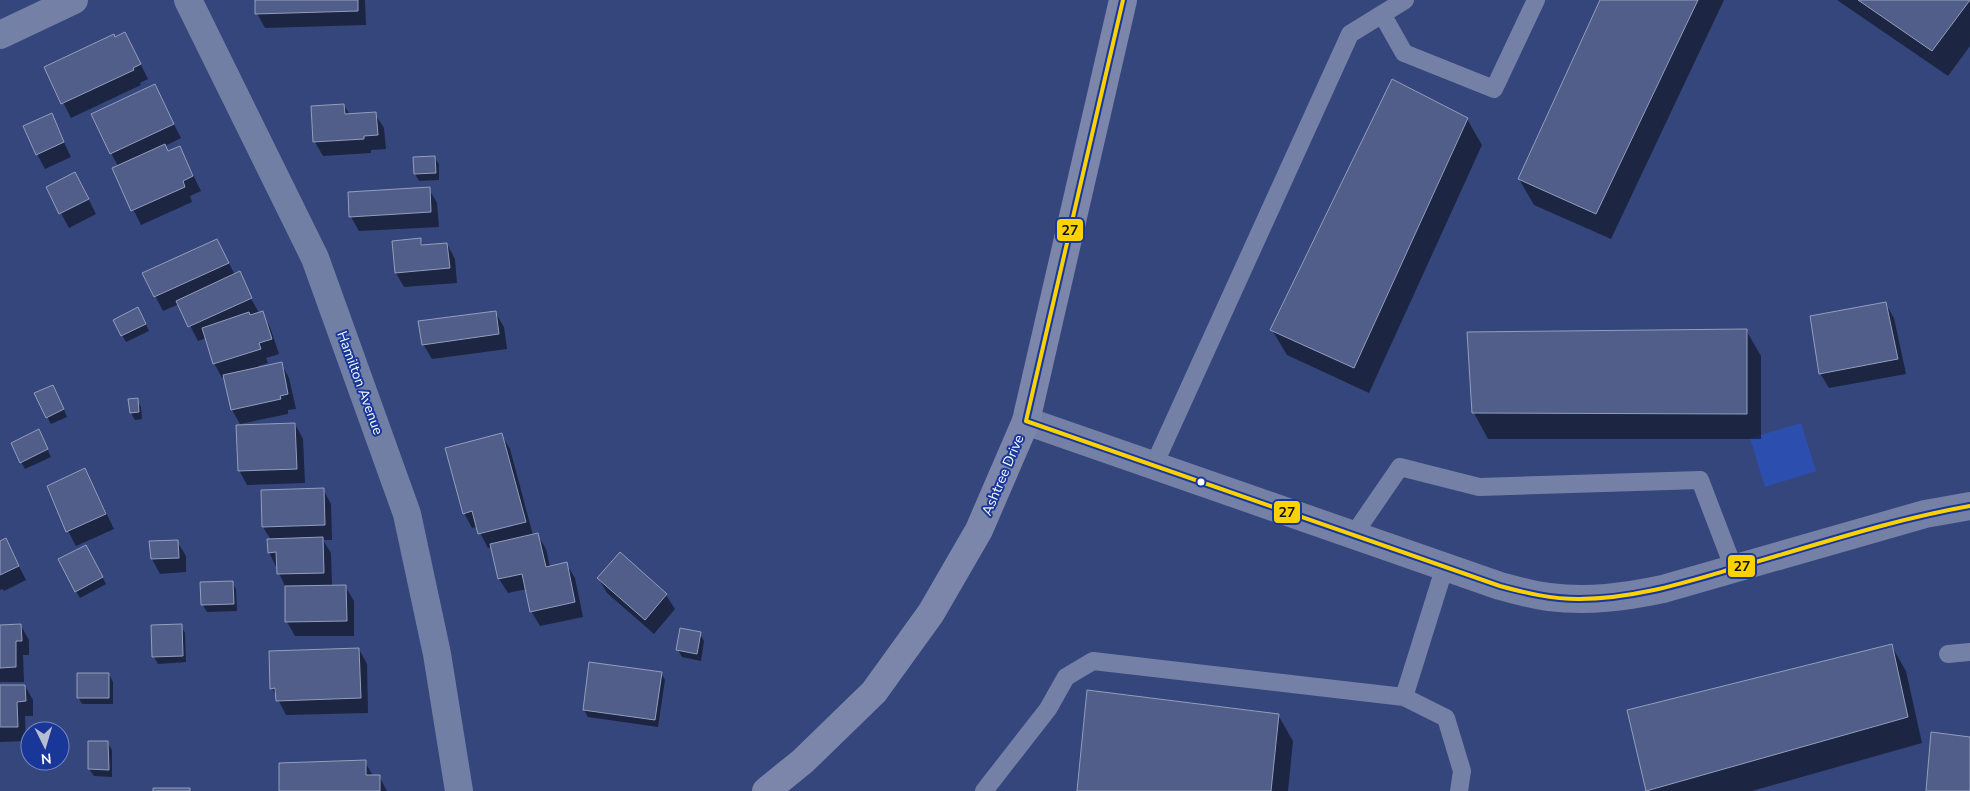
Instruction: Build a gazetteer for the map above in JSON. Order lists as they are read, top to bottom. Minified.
{"streets":{"main road":["Hamilton Avenue"],"street":["Ashtree Drive"]},"lines":["transit line 27"],"north":"bottom"}
